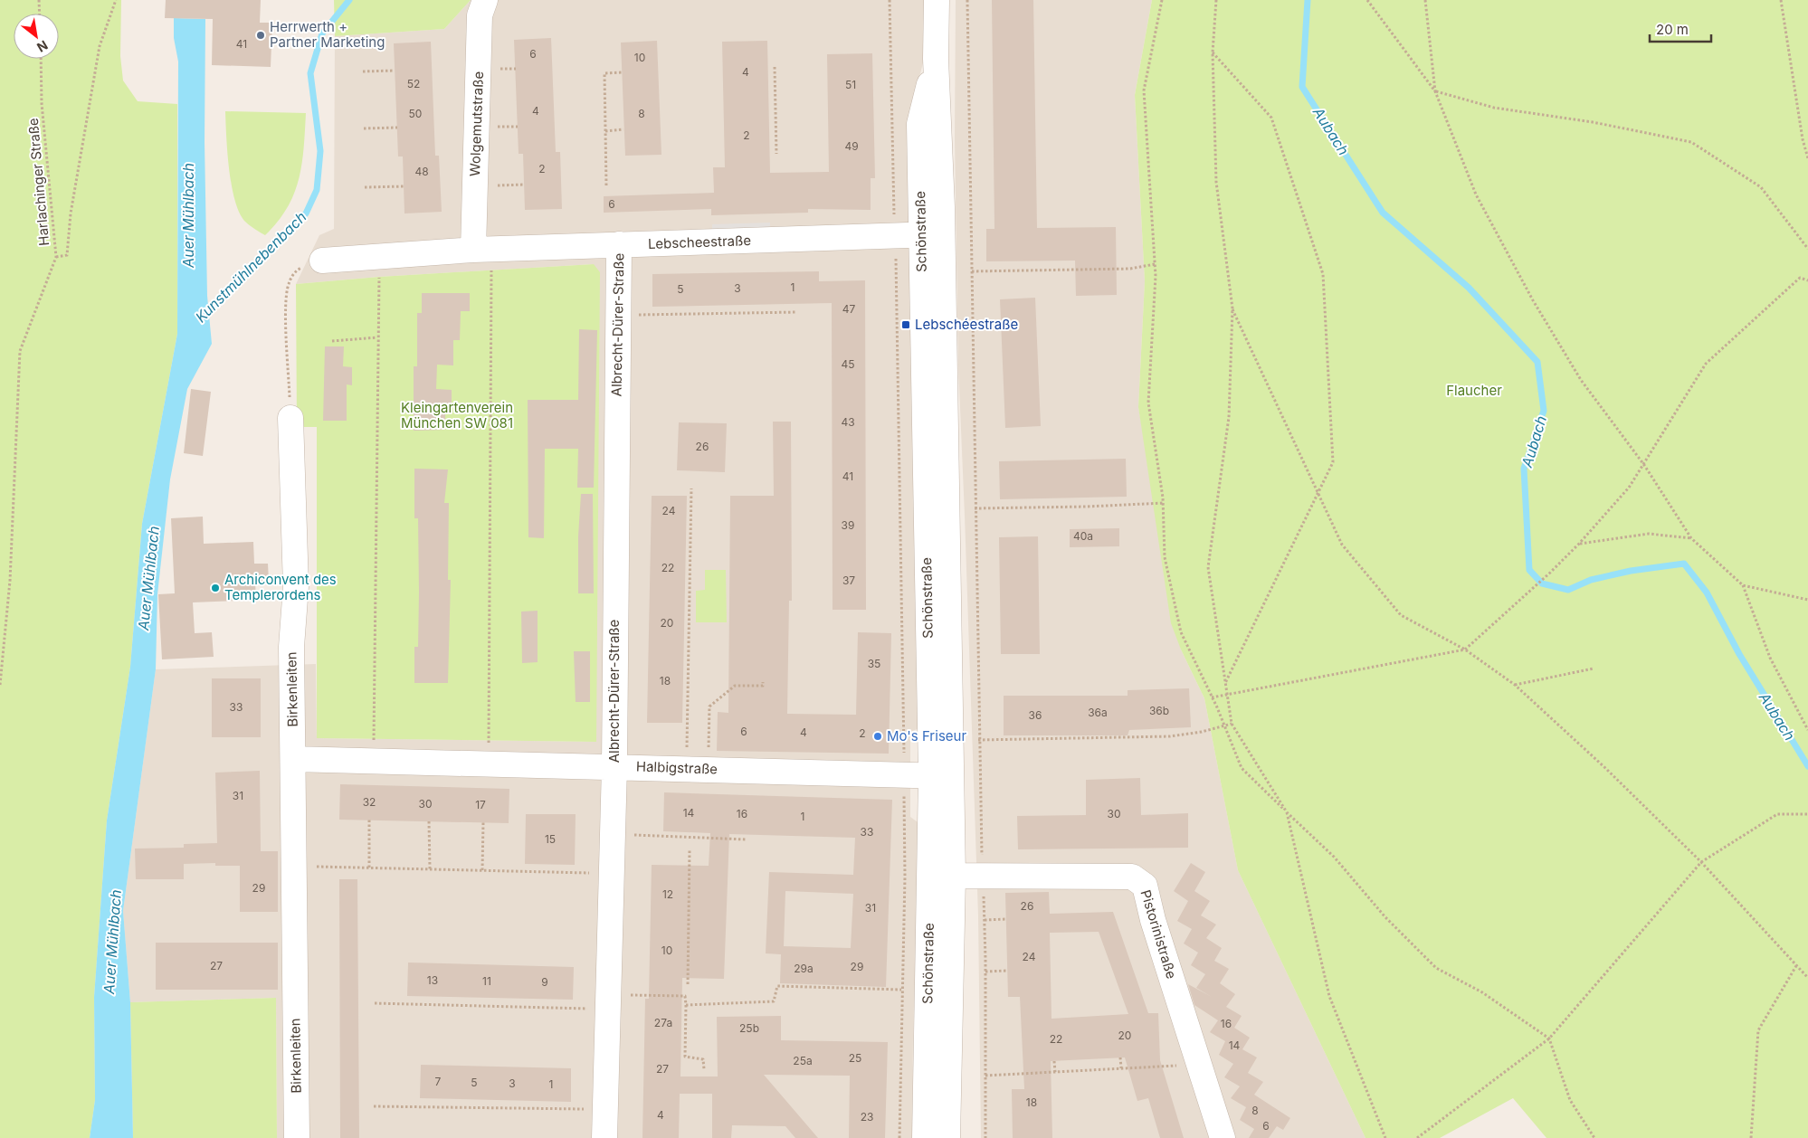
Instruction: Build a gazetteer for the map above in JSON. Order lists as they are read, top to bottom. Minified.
{"streets":{"street":["Wolgemutstraße","Schönstraße","Lebscheestraße","Albrecht-Dürer-Straße","Birkenleiten","Halbigstraße","Pistorinistraße"],"path":["Harlachinger Straße"]},"crossings":[["Wolgemutstraße","Lebscheestraße"],["Schönstraße","Lebscheestraße"],["Schönstraße","Halbigstraße"],["Schönstraße","Pistorinistraße"],["Lebscheestraße","Albrecht-Dürer-Straße"],["Albrecht-Dürer-Straße","Halbigstraße"],["Birkenleiten","Halbigstraße"]],"water":["Aubach","Auer Mühlbach","Kunstmühlnebenbach"],"parks":["Flaucher","Kleingartenverein München SW 081"],"places":{"other":["Herrwerth + Partner Marketing","Archiconvent des Templerordens","Mo's Friseur"],"transit":["Lebschéestraße"]},"house_numbers":["41","6","10","4","52","51","4","50","8","2","49","2","48","6","1","3","5","47","45","43","26","41","24","39","40a","22","37","20","35","18","33","36b","36a","36","6","4","2","31","32","30","17","14","16","30","1","33","15","29","12","26","31","10","24","27","29","29a","13","11","9","27a","16","25b","20","22","14","25","25a","27","7","5","3","1","18","8","4","23","6"],"scale_bar":"20 m","north":"bottom right"}
